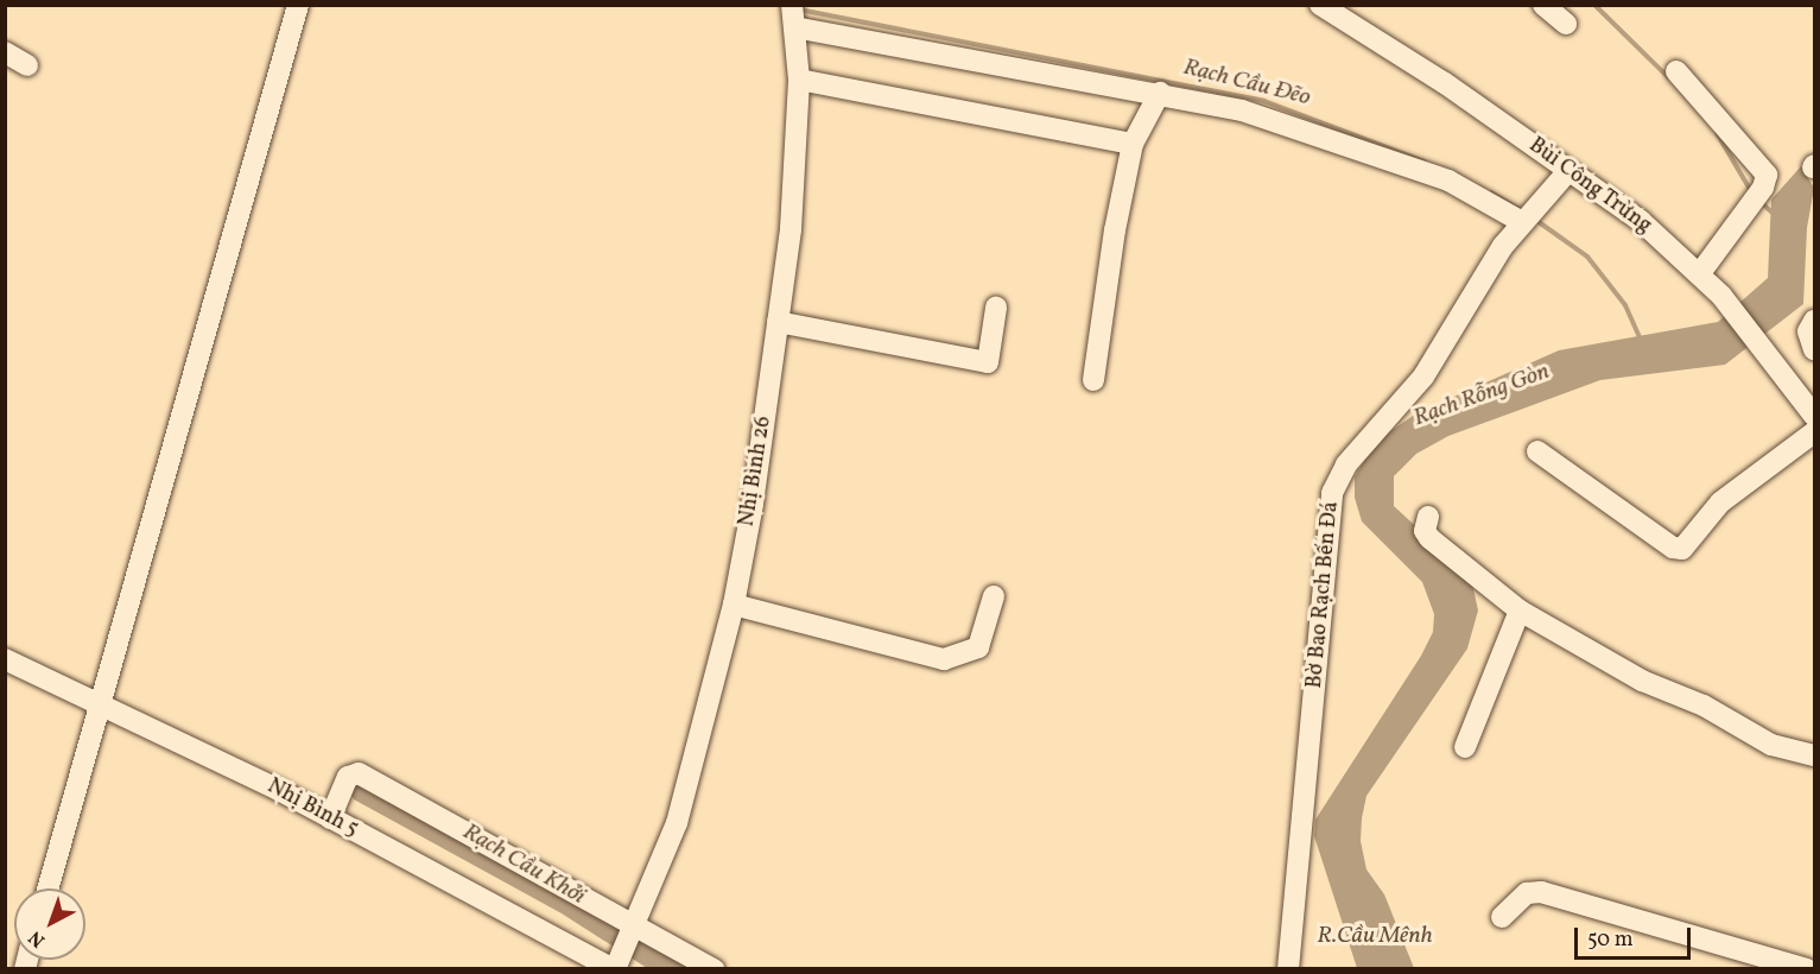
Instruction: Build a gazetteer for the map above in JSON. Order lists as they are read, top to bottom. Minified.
{"streets":{"street":["Bùi Công Trừng","Nhị Bình 26","Bờ Bao Rạch Bến Đá","Nhị Bình 5"]},"crossings":[["Bùi Công Trừng","Bờ Bao Rạch Bến Đá"],["Nhị Bình 26","Nhị Bình 5"]],"water":["Rạch Cầu Đẽo","Rạch Rỗng Gòn","Rạch Cầu Khởi","R.Cầu Mênh"],"scale_bar":"50 m","north":"bottom left"}
